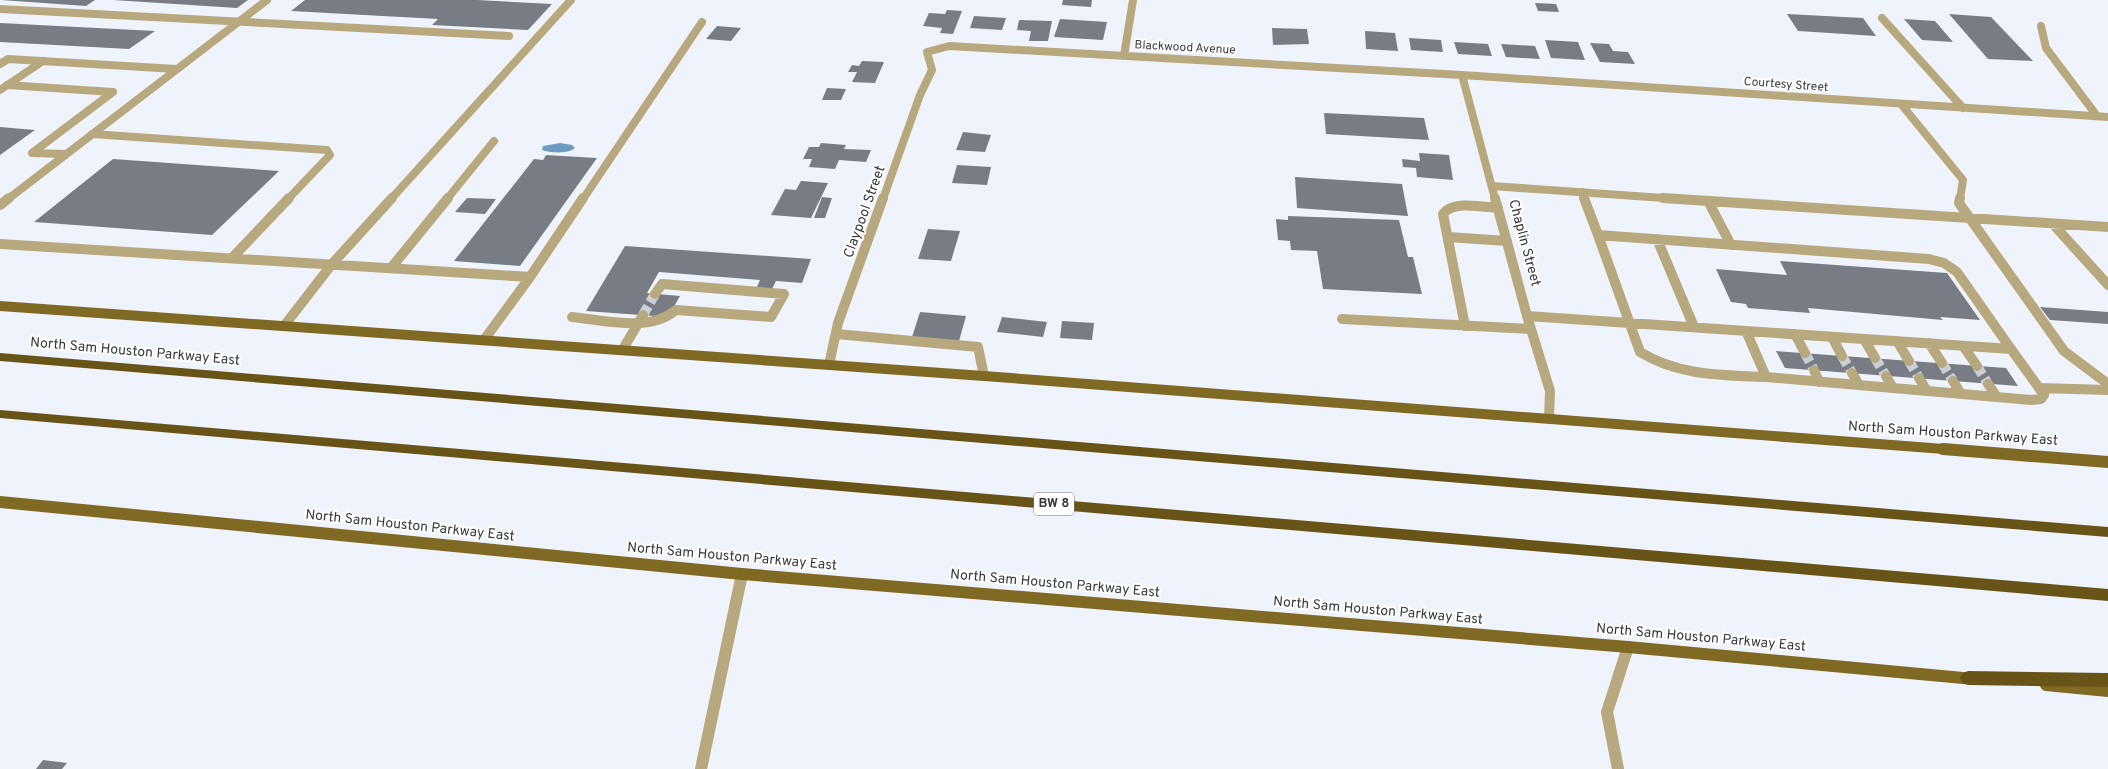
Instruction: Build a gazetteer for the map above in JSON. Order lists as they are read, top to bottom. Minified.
{"streets":{"highway":["North Sam Houston Parkway East","BW 8"],"street":["Blackwood Avenue","Courtesy Street","Claypool Street","Chaplin Street"]},"crossings":[["Blackwood Avenue","Courtesy Street"],["Blackwood Avenue","Claypool Street"],["Blackwood Avenue","Chaplin Street"],["Courtesy Street","Chaplin Street"],["Claypool Street","North Sam Houston Parkway East"],["Chaplin Street","North Sam Houston Parkway East"]]}
